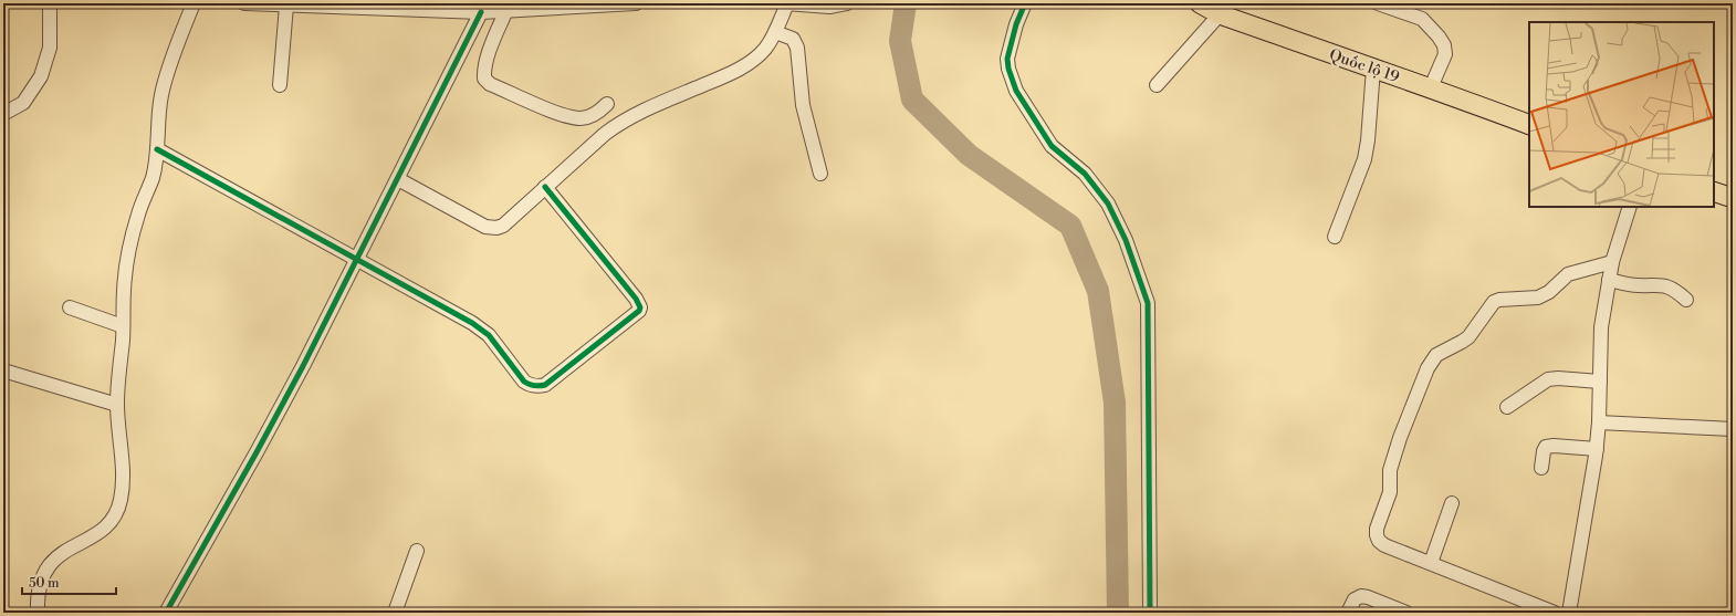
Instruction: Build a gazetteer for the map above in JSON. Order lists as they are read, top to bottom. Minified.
{"streets":{"highway":["Quốc lộ 19"]},"scale_bar":"50 m"}
